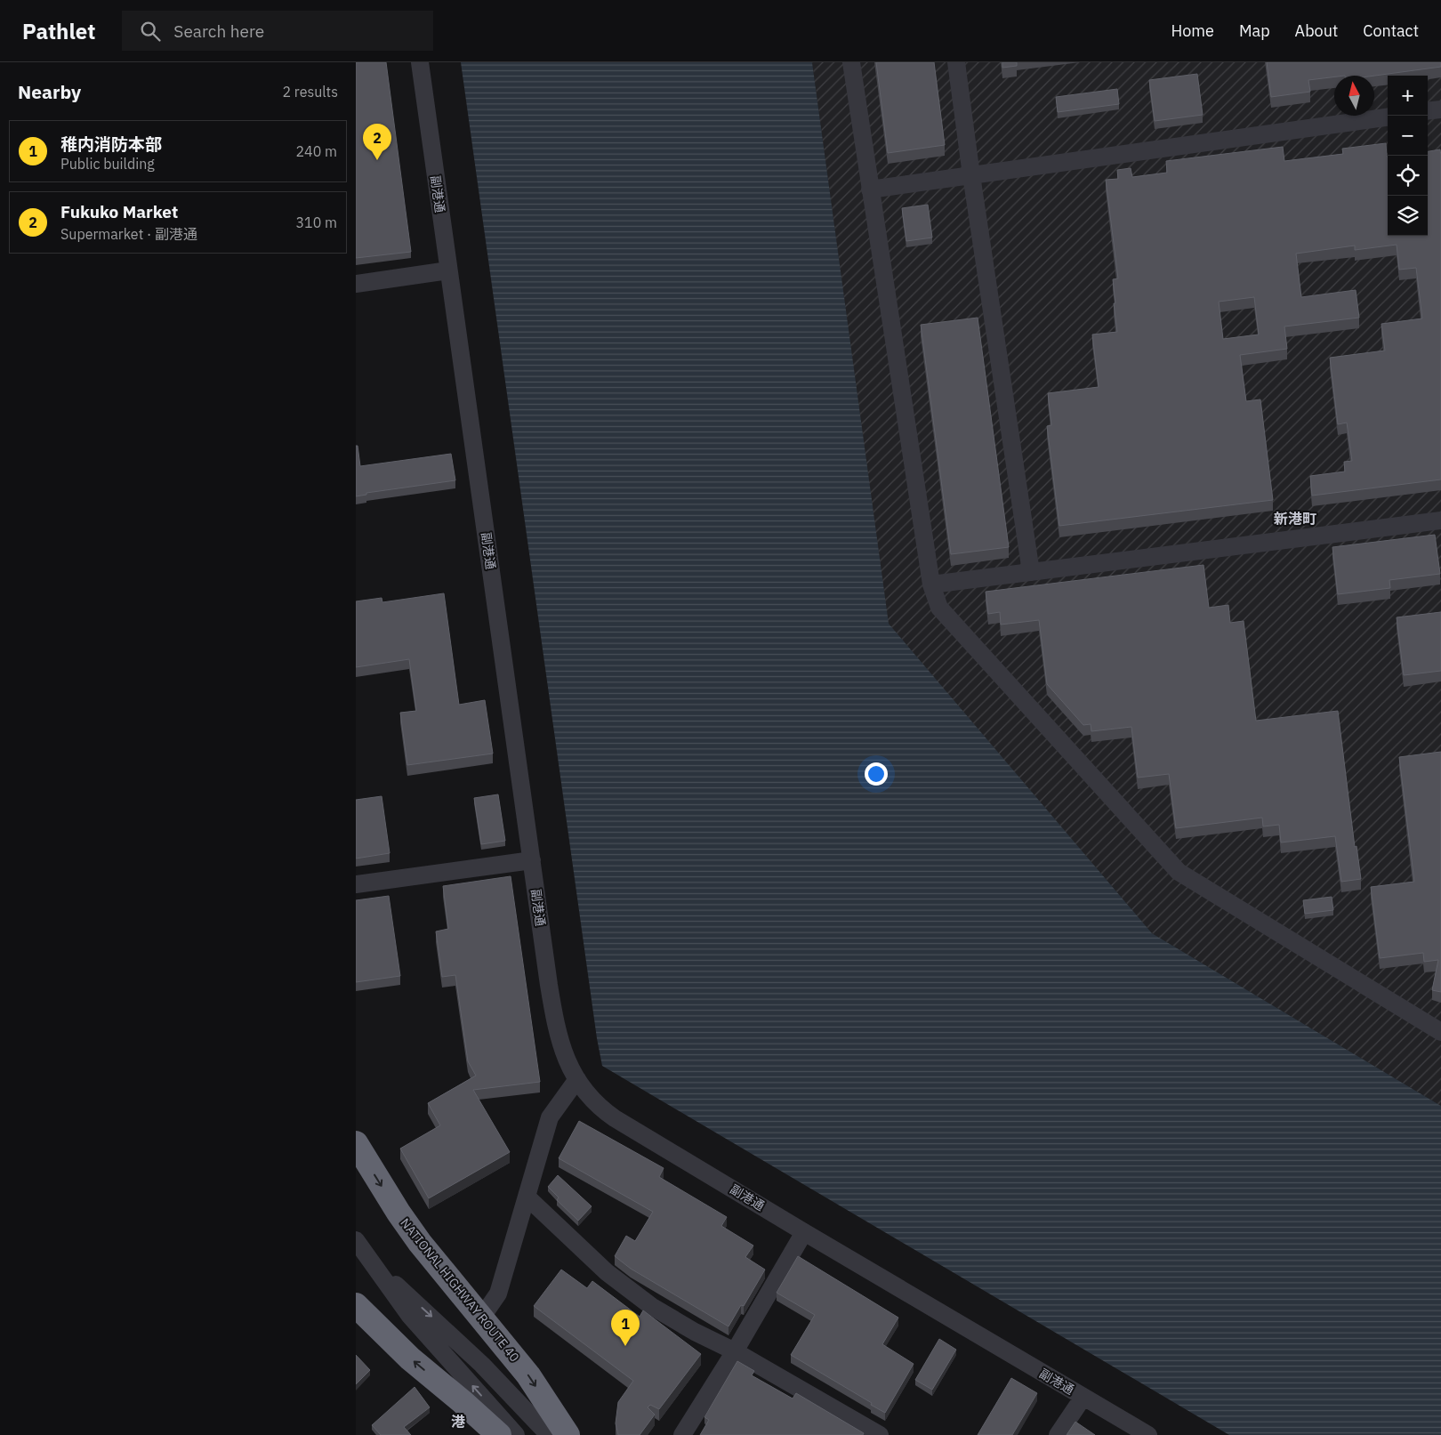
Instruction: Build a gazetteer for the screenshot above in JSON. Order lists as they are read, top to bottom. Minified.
{"streets":{"highway":["NATIONAL HIGHWAY ROUTE 40"],"street":["副港通"]},"districts":["新港町","港"],"north":"top","page":{"header":"Pathlet","search":"Search here","nav":["Home","Map","About","Contact"],"heading":["Nearby","2 results"],"map_buttons":["+","−"],"list":[{"mark":"1","name":"稚内消防本部","note":"Public building","value":"240 m"},{"mark":"2","name":"Fukuko Market","note":"Supermarket · 副港通","value":"310 m"}],"pins":["2","1"]}}
